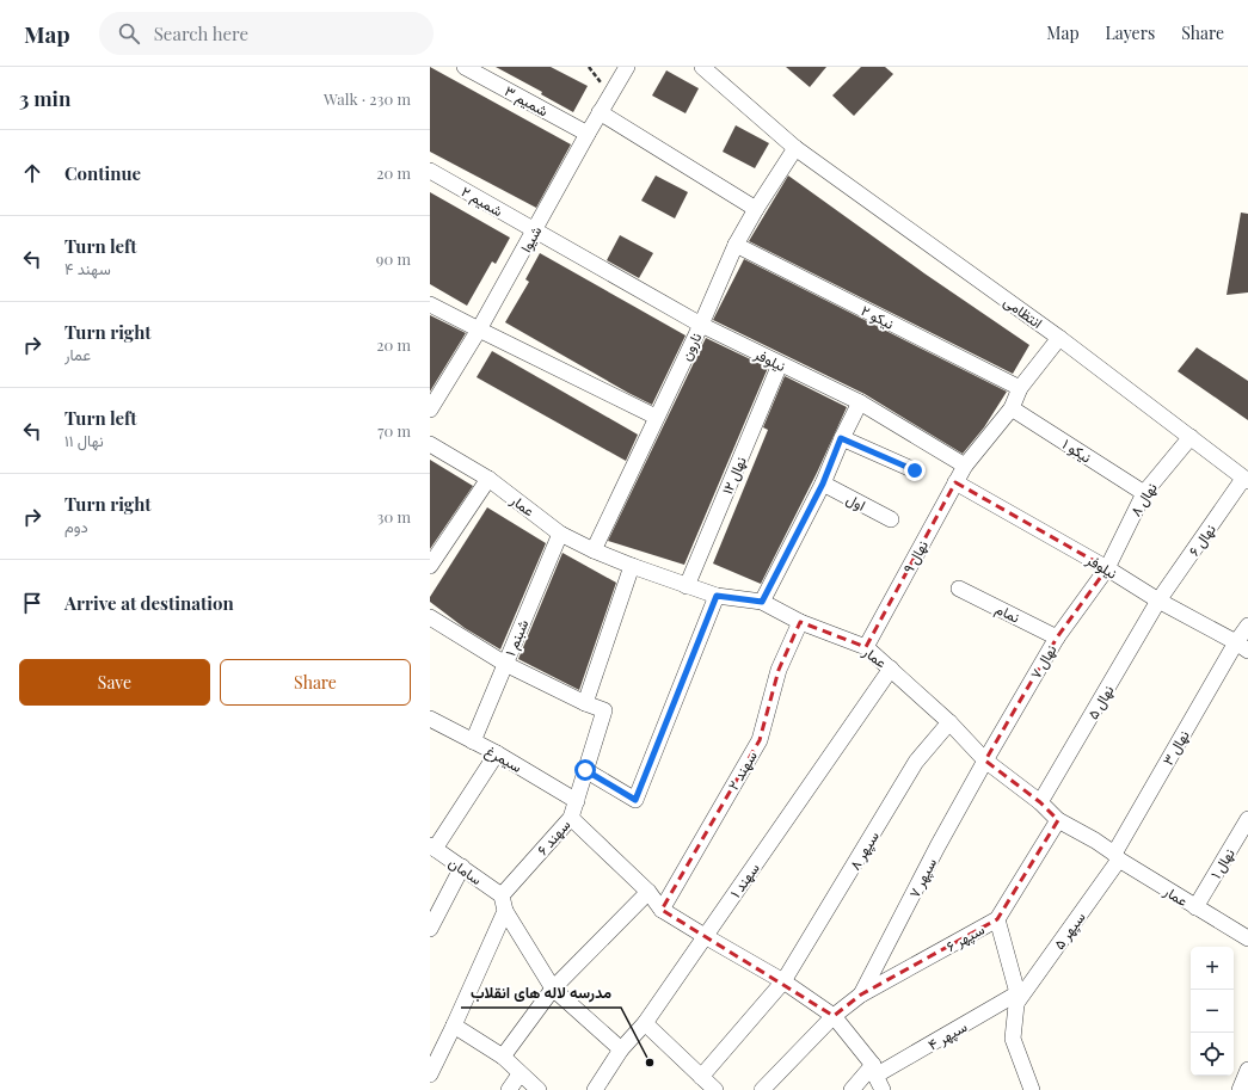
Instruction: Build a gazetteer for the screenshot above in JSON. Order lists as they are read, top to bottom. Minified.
{"streets":{"street":["شمیم ۳","شمیم ۲","شیوا","انتظامی","نیکو ۲","نارون","نیلوفر","نیکو ۱","نهال ۱۲","نهال ۸","اول","عمار","نهال ۶","نهال ۹","نمام","شبنم ۱","نهال ۷","نهال ۵","نهال ۳","سیمرغ","سهند ۲","سهند ۶","سپهر ۸","نهال ۱","سامان","سپهر ۷","سهند ۱","سپهر ۵","سپهر ۶","سپهر ۴"]},"crossings":[["شمیم ۳","شیوا"],["شمیم ۲","شیوا"],["شمیم ۲","نارون"],["شمیم ۲","نیلوفر"],["انتظامی","نارون"],["انتظامی","نهال ۸"],["انتظامی","نهال ۶"],["انتظامی","نهال ۹"],["نیکو ۲","نارون"],["نیکو ۲","نهال ۹"],["نارون","نیلوفر"],["نارون","عمار"],["نیلوفر","نهال ۱۲"],["نیلوفر","نهال ۸"],["نیلوفر","نهال ۶"],["نیلوفر","نهال ۹"],["نیلوفر","نهال ۷"],["نیلوفر","نهال ۵"],["نیلوفر","نهال ۳"],["نیکو ۱","نهال ۸"],["نیکو ۱","نهال ۹"],["نهال ۱۲","عمار"],["نهال ۸","نهال ۷"],["عمار","نهال ۹"],["عمار","شبنم ۱"],["عمار","نهال ۷"],["عمار","نهال ۵"],["عمار","نهال ۳"],["عمار","سهند ۲"],["عمار","سپهر ۸"],["عمار","نهال ۱"],["عمار","سپهر ۷"],["عمار","سهند ۱"],["عمار","سپهر ۵"],["عمار","سپهر ۶"],["نهال ۶","نهال ۵"],["نمام","نهال ۷"],["شبنم ۱","سیمرغ"],["نهال ۷","سپهر ۷"],["نهال ۳","سپهر ۵"],["سیمرغ","سهند ۶"],["سهند ۶","سامان"],["سپهر ۷","سپهر ۶"],["سپهر ۵","سپهر ۴"]],"places":["مدرسه لاله های انقلاب"],"page":{"header":"Map","search":"Search here","nav":["Map","Layers","Share"],"heading":["3 min","Walk · 230 m"],"list":[["Continue","20 m"],["Turn left","سهند ۴","90 m"],["Turn right","عمار","20 m"],["Turn left","نهال ۱۱","70 m"],["Turn right","دوم","30 m"],"Arrive at destination"],"buttons":["Save","Share"],"map_buttons":["+","−"]}}
